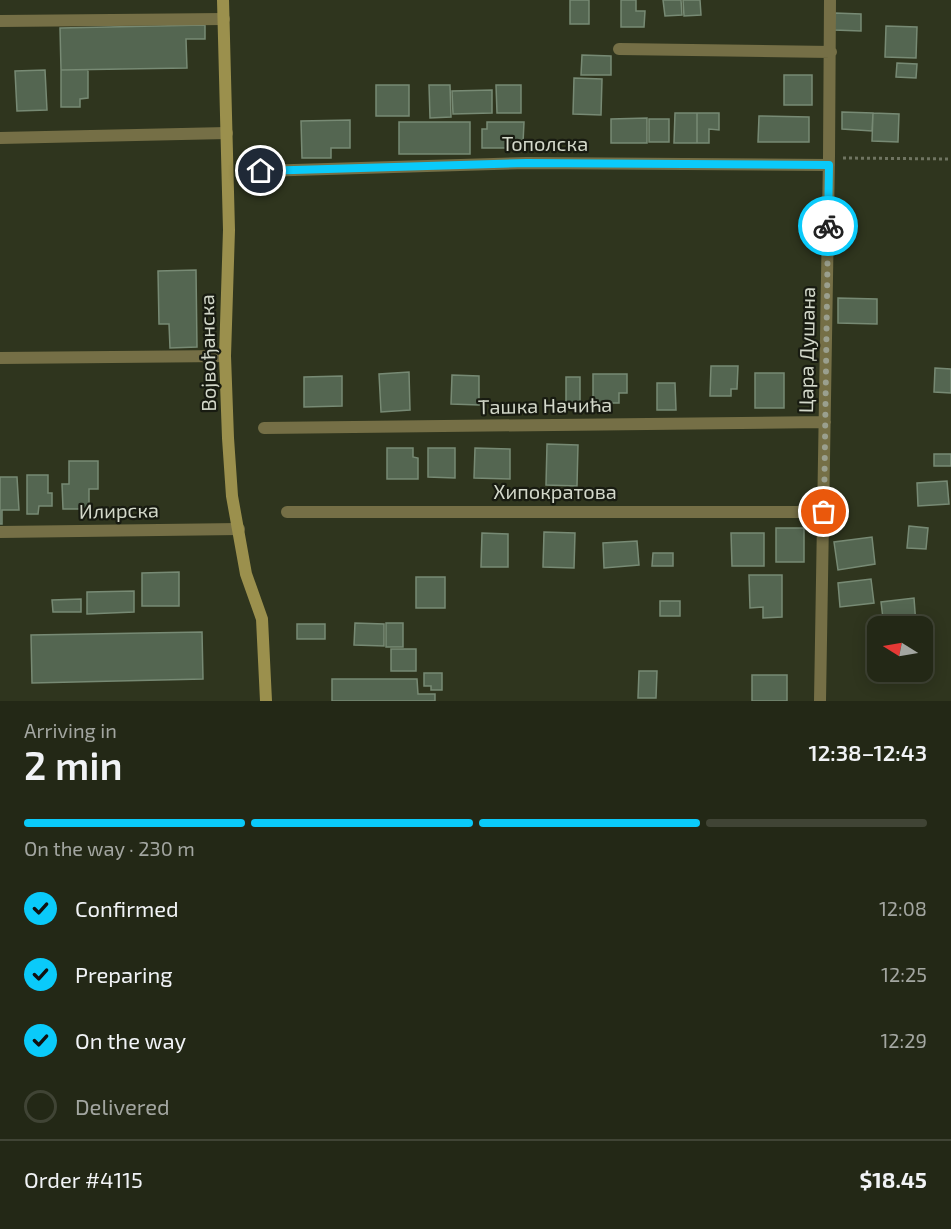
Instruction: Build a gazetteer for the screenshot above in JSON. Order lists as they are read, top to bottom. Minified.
{"streets":{"main road":["Војвођанска"],"street":["Тополска","Цара Душана","Ташка Начића","Хипократова","Илирска"]},"crossings":[["Тополска","Цара Душана"],["Цара Душана","Ташка Начића"],["Цара Душана","Хипократова"],["Војвођанска","Илирска"]],"north":"left","page":{"heading":["2 min","Arriving in","12:38–12:43"],"panel":["Order #4115","$18.45"],"bar":"On the way · 230 m","list":[["Confirmed","12:08"],["Preparing","12:25"],["On the way","12:29"],"Delivered"]}}
